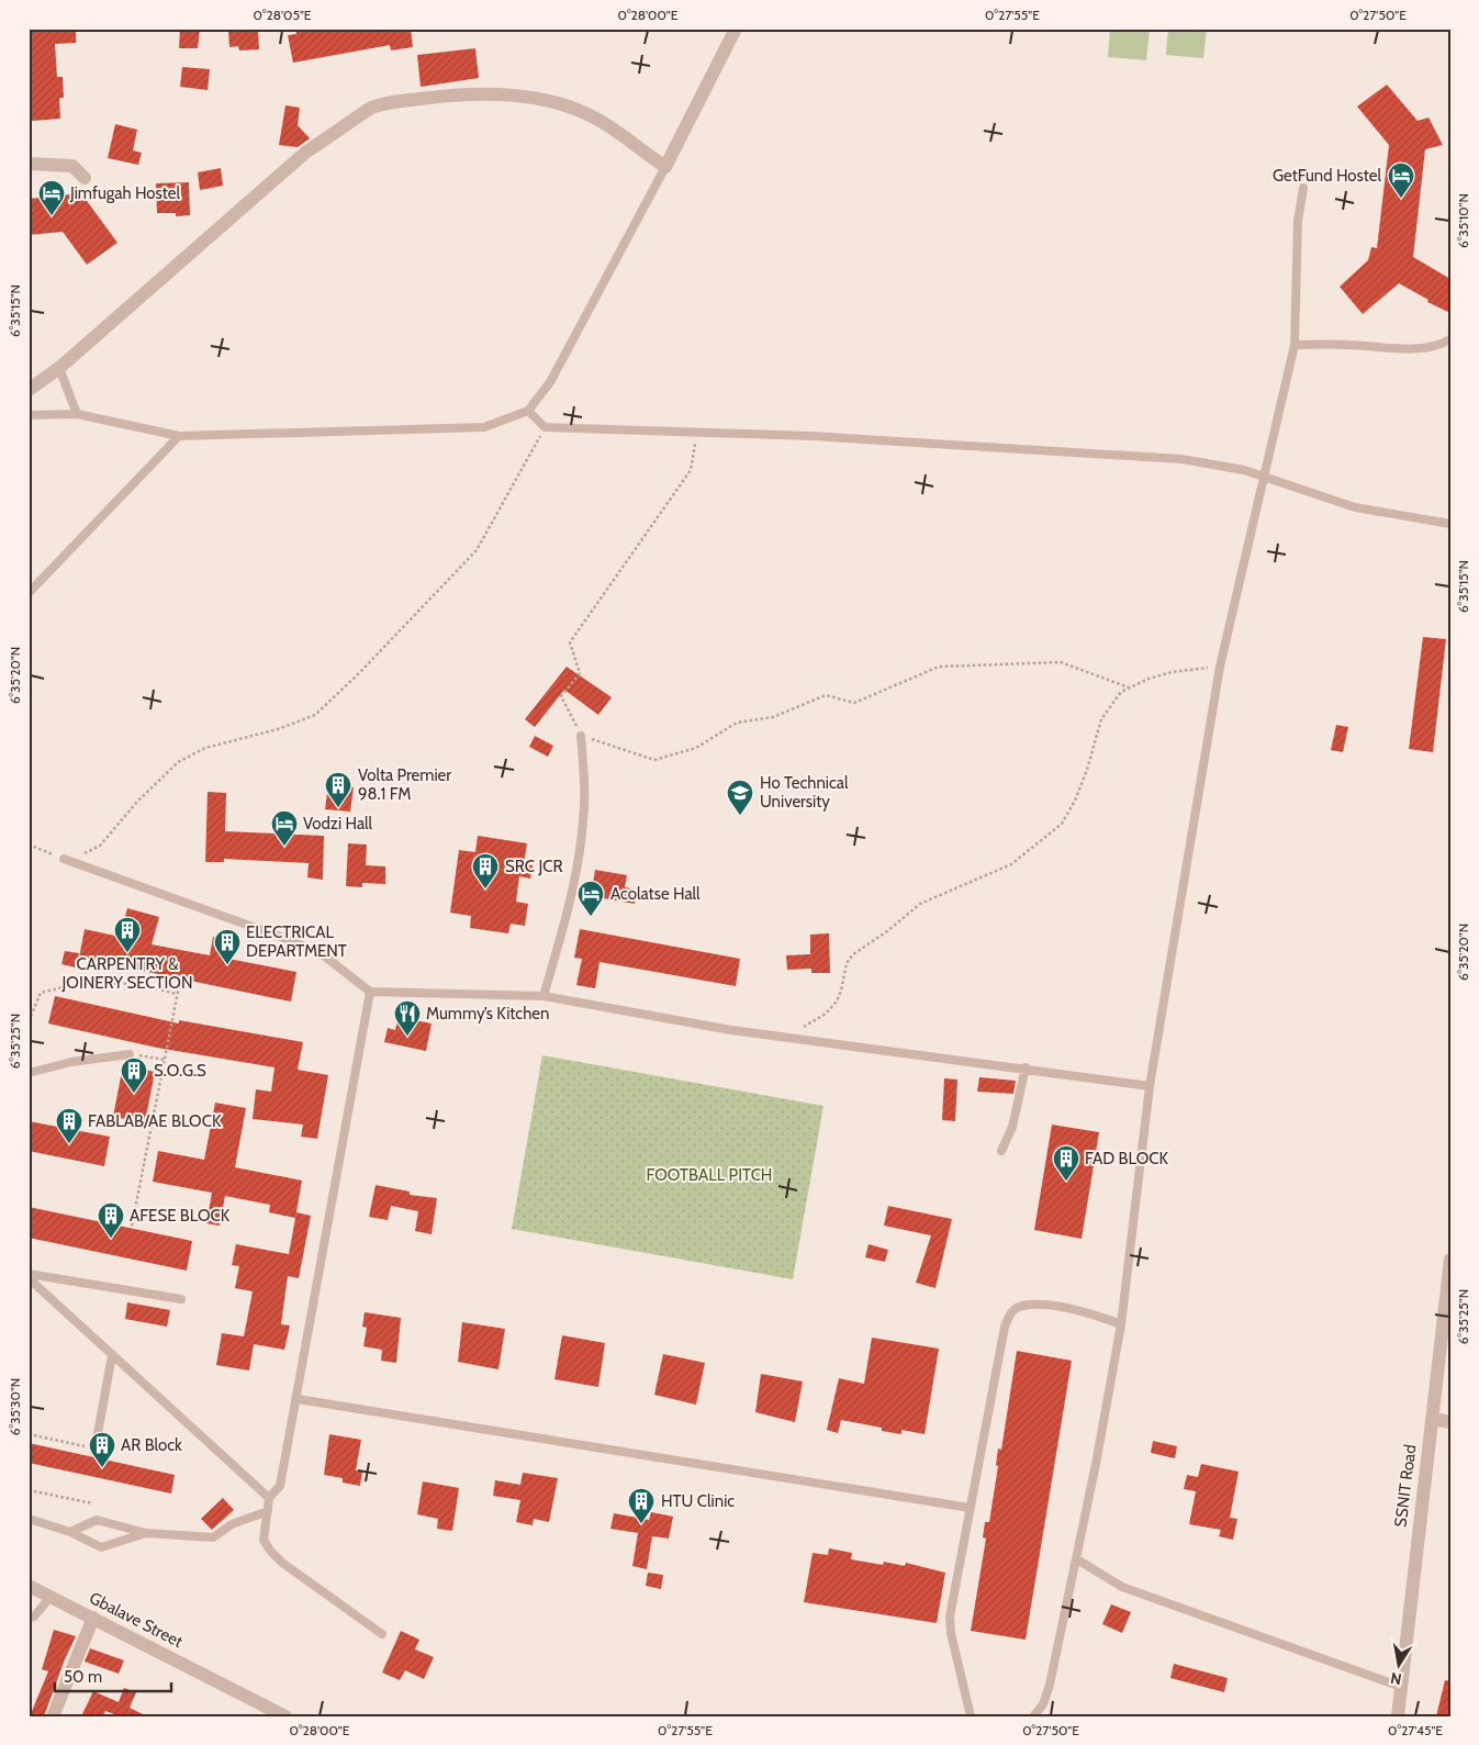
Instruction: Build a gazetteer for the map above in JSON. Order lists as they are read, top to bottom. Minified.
{"streets":{"street":["SSNIT Road","Gbalave Street"]},"parks":["FOOTBALL PITCH"],"places":{"hotel":["GetFund Hostel","Jimfugah Hostel","Vodzi Hall","Acolatse Hall"],"building":["Volta Premier 98.1 FM","SRC JCR","CARPENTRY & JOINERY SECTION","ELECTRICAL DEPARTMENT","S.O.G.S","FABLAB/AE BLOCK","FAD BLOCK","AFESE BLOCK","AR Block","HTU Clinic"],"school or university":["Ho Technical University"],"restaurant":["Mummy’s Kitchen"]},"scale_bar":"50 m","north":"bottom","coordinates":["0°28'05\"E","0°28'00\"E","0°27'55\"E","0°27'50\"E","6°35'10\"N","6°35'15\"N","6°35'20\"N","6°35'25\"N","6°35'30\"N","0°27'45\"E"]}
